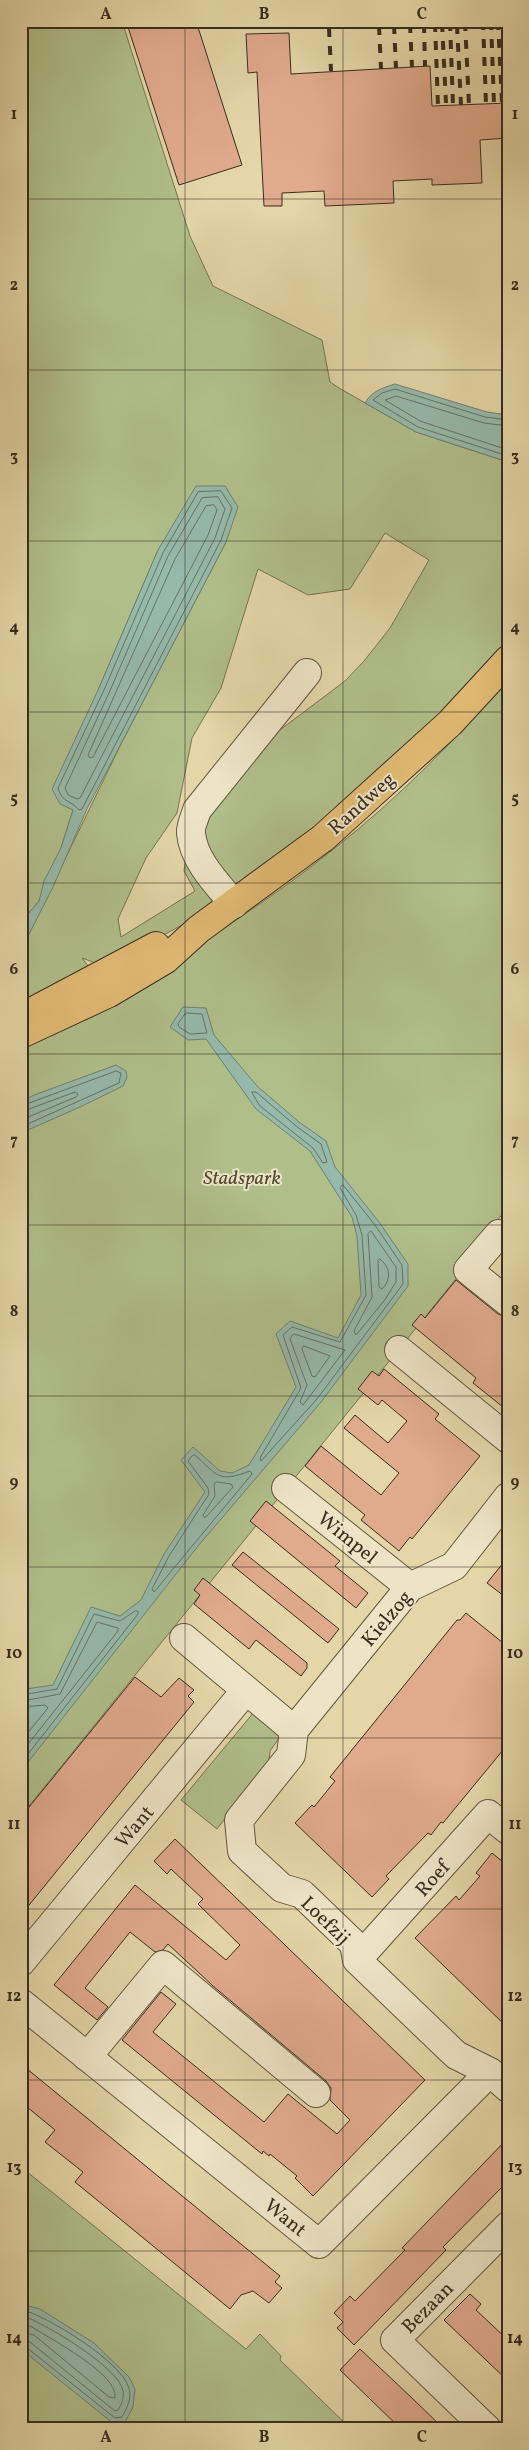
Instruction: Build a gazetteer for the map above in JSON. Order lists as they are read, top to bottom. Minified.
{"streets":{"main road":["Randweg"],"street":["Wimpel","Kielzog","Want","Roef","Loefzij","Bezaan"]},"crossings":[["Wimpel","Kielzog"],["Kielzog","Loefzij"],["Want","Loefzij"],["Roef","Loefzij"]],"parks":["Stadspark"],"grid":{"columns":["A","B","C"],"rows":["1","2","3","4","5","6","7","8","9","10","11","12","13","14"]}}
